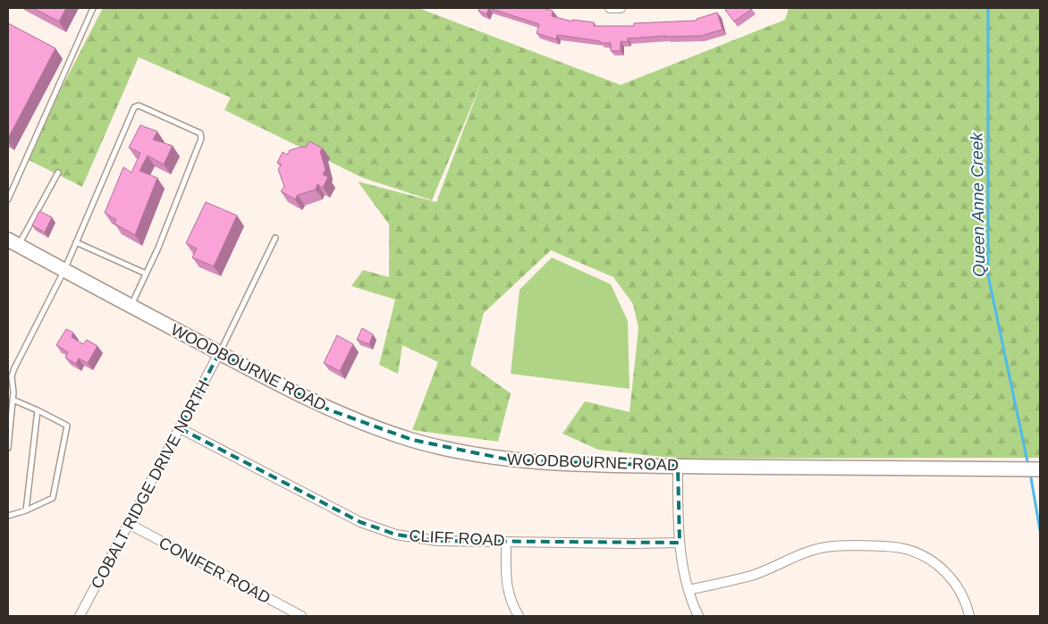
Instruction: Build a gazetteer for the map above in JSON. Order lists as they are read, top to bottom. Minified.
{"streets":{"main road":["WOODBOURNE ROAD"],"street":["COBALT RIDGE DRIVE NORTH","CLIFF ROAD","CONIFER ROAD"]},"crossings":[["WOODBOURNE ROAD","COBALT RIDGE DRIVE NORTH"],["COBALT RIDGE DRIVE NORTH","CLIFF ROAD"],["COBALT RIDGE DRIVE NORTH","CONIFER ROAD"]],"water":["Queen Anne Creek"]}
